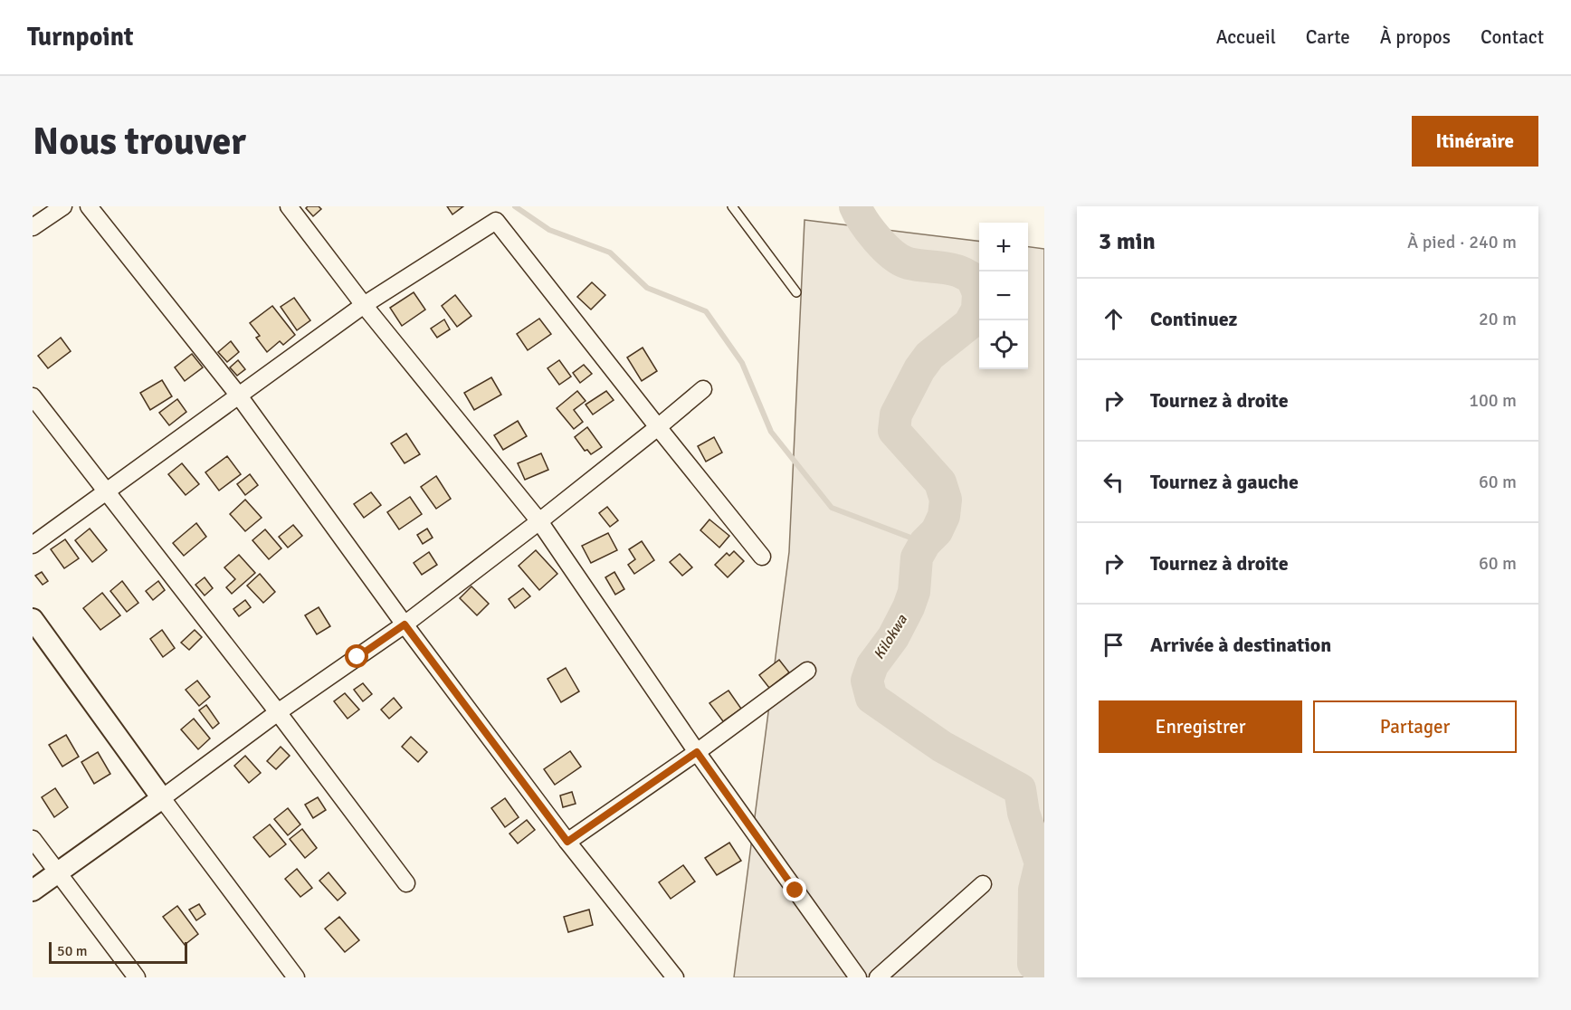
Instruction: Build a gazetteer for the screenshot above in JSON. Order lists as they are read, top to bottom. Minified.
{"water":["Kilokwa"],"scale_bar":"50 m","page":{"header":"Turnpoint","nav":["Accueil","Carte","À propos","Contact"],"buttons":["Itinéraire",["Enregistrer","Partager"]],"title":"Nous trouver","heading":["3 min","À pied · 240 m"],"map_buttons":["+","−"],"list":[["Continuez","20 m"],["Tournez à droite","100 m"],["Tournez à gauche","60 m"],["Tournez à droite","60 m"],"Arrivée à destination"],"scale":"50 m"}}
